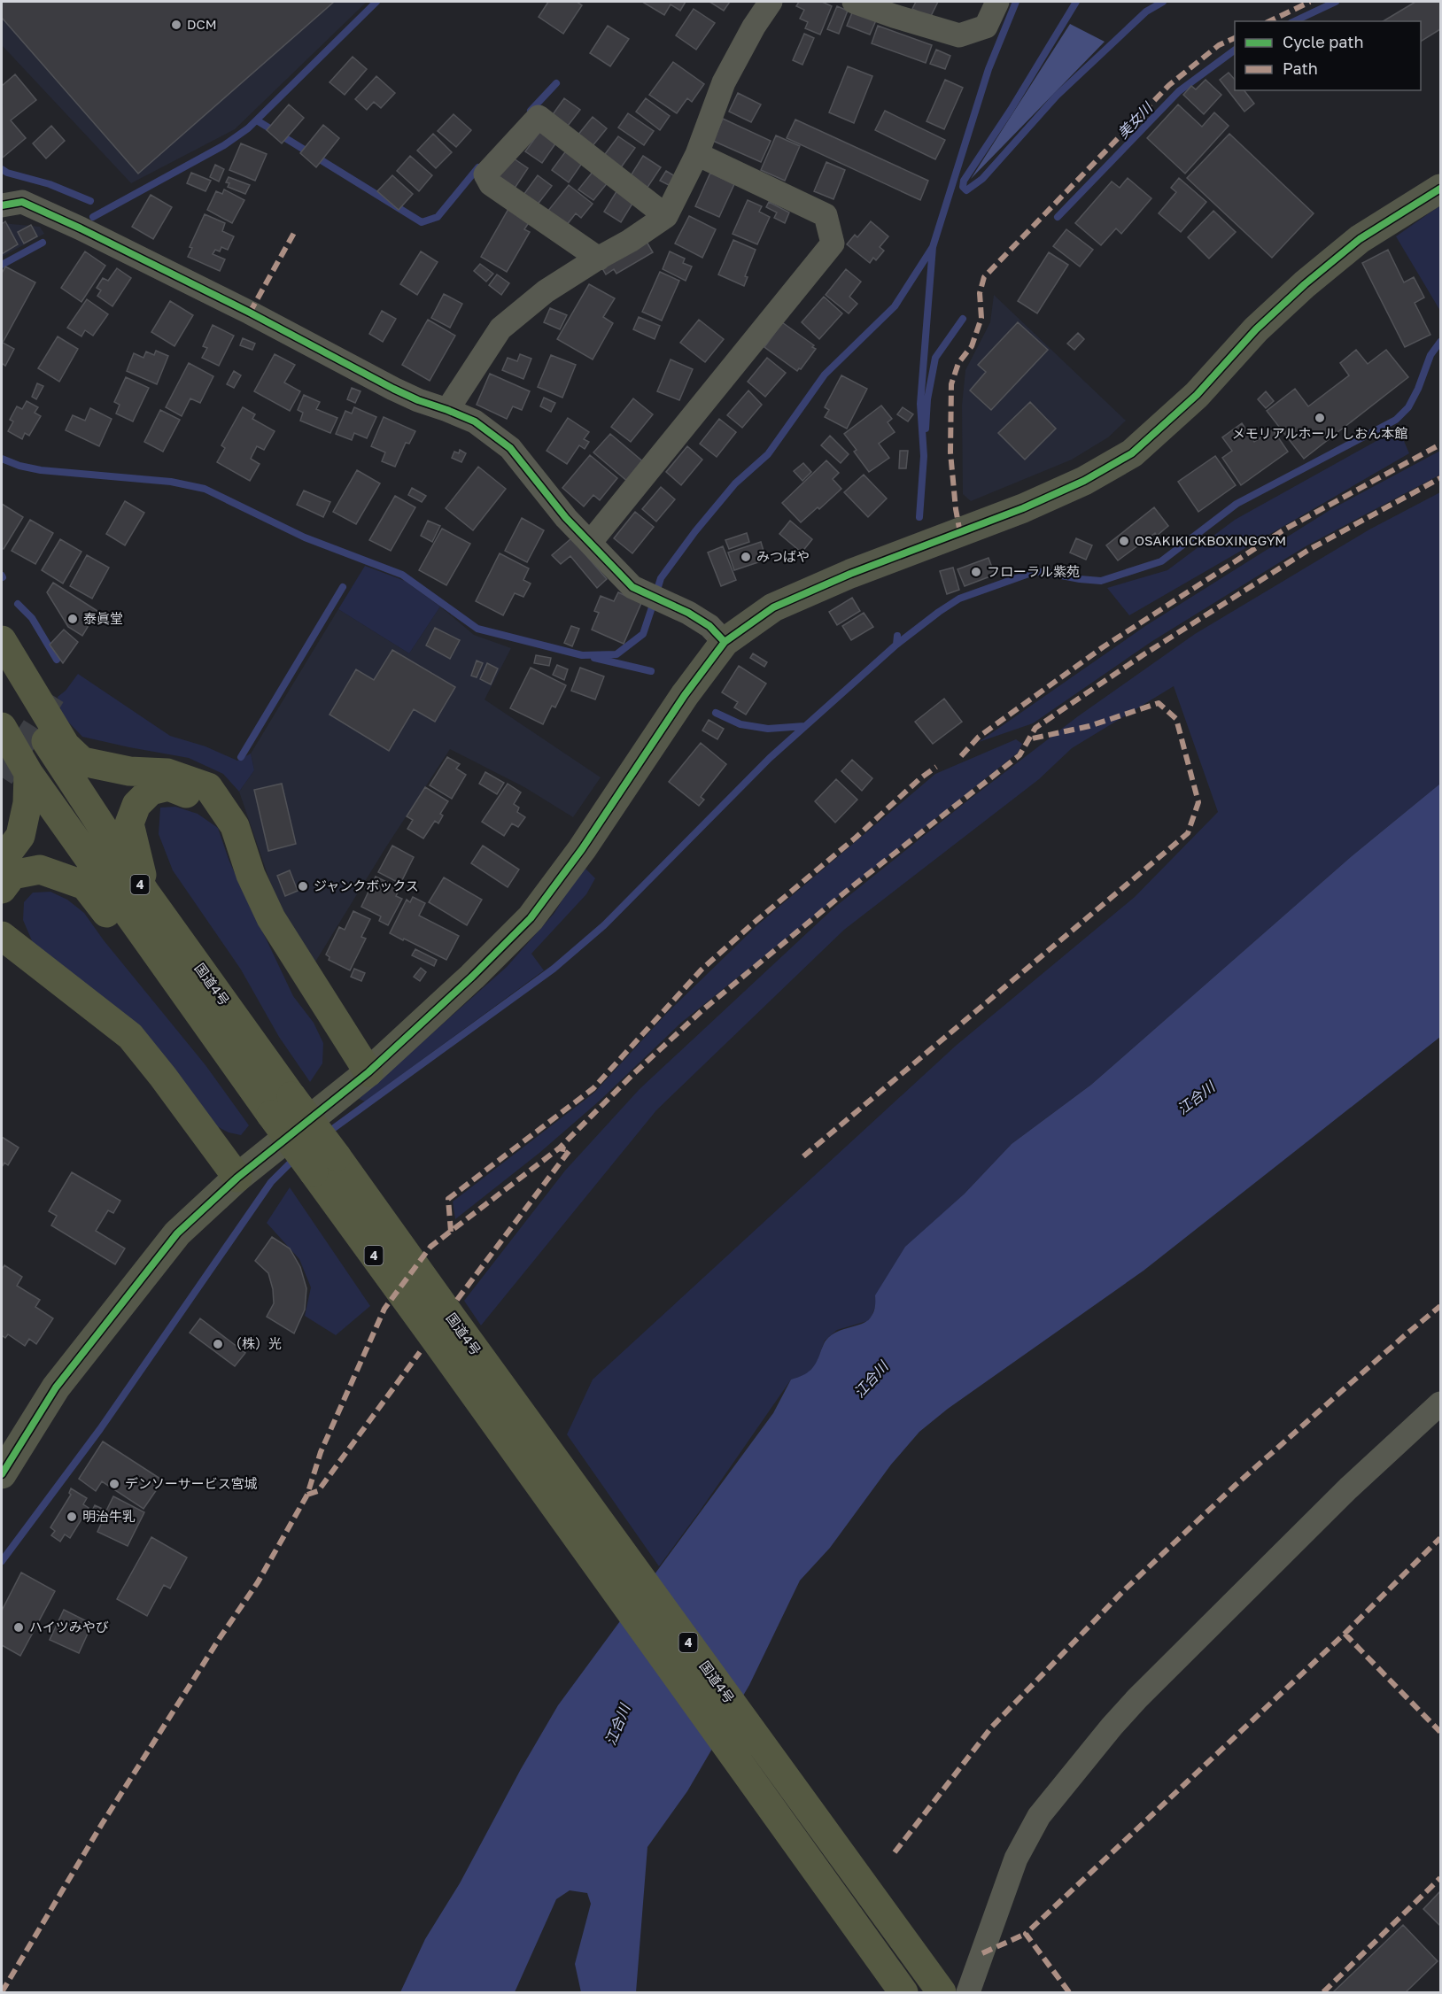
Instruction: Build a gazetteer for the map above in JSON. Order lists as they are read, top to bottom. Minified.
{"streets":{"highway":["4","国道4号"]},"water":["美女川","江合川"],"places":["DCM","メモリアルホール しおん本館","OSAKIKICKBOXINGGYM","みつばや","フローラル紫苑","泰眞堂","ジャンクボックス","（株）光","デンソーサービス宮城","明治牛乳","ハイツみやび"],"legend":["Cycle path","Path"]}
